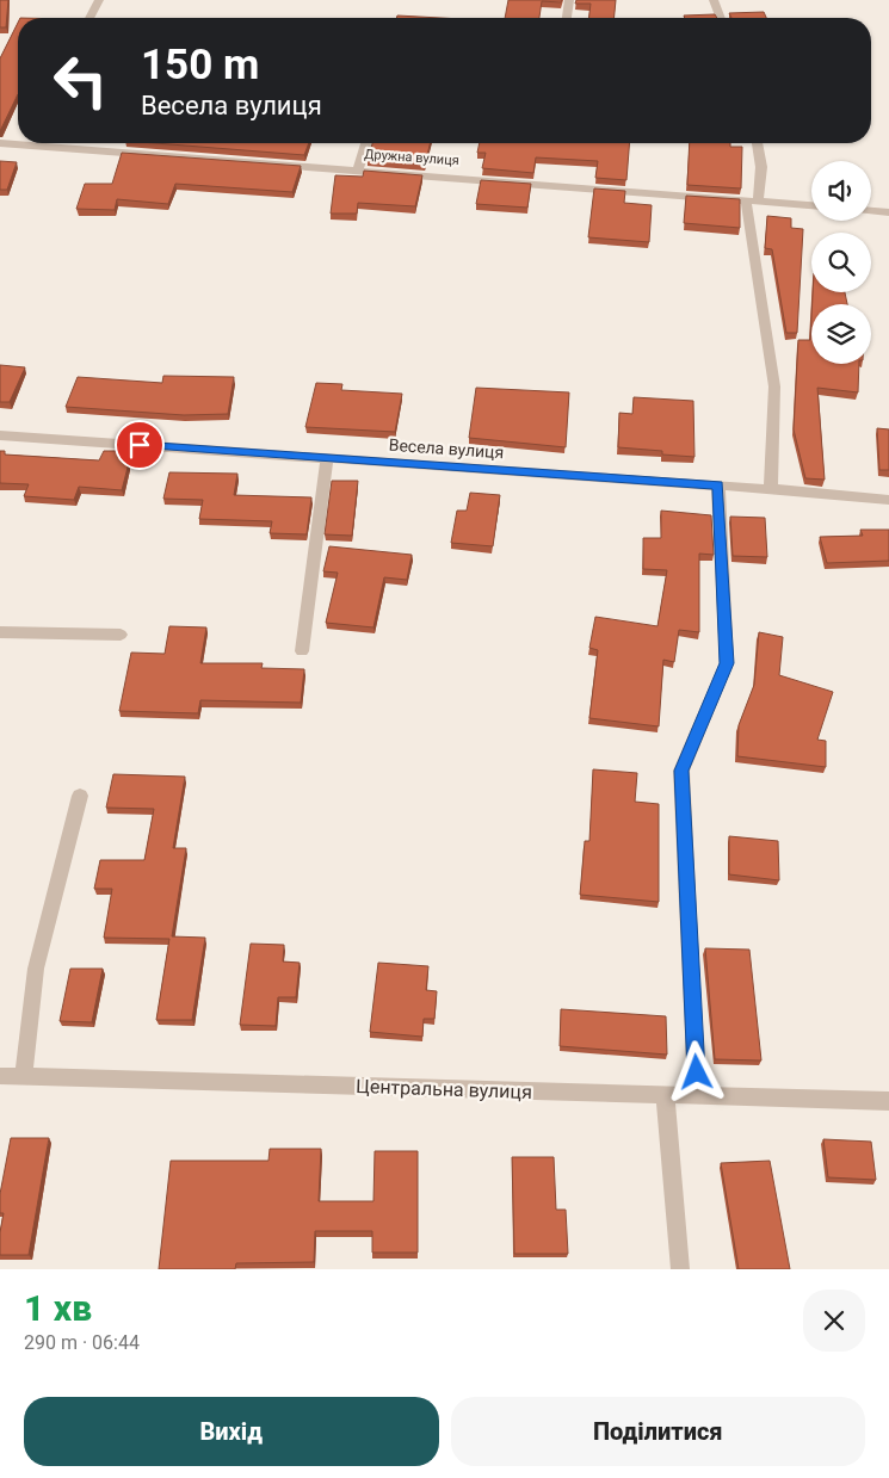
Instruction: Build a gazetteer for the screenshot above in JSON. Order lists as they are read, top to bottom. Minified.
{"streets":{"street":["Дружна вулиця","Весела вулиця","Центральна вулиця"]},"page":{"turn":["150 m","Весела вулиця"],"heading":["1 хв","290 m · 06:44"],"buttons":["Вихід","Поділитися"]}}
